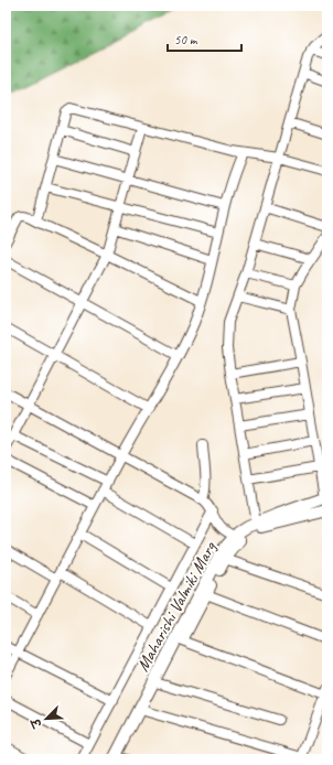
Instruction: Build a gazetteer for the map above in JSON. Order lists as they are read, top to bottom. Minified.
{"streets":{"street":["Maharishi Valmiki Marg"]},"scale_bar":"50 m","north":"bottom left"}
